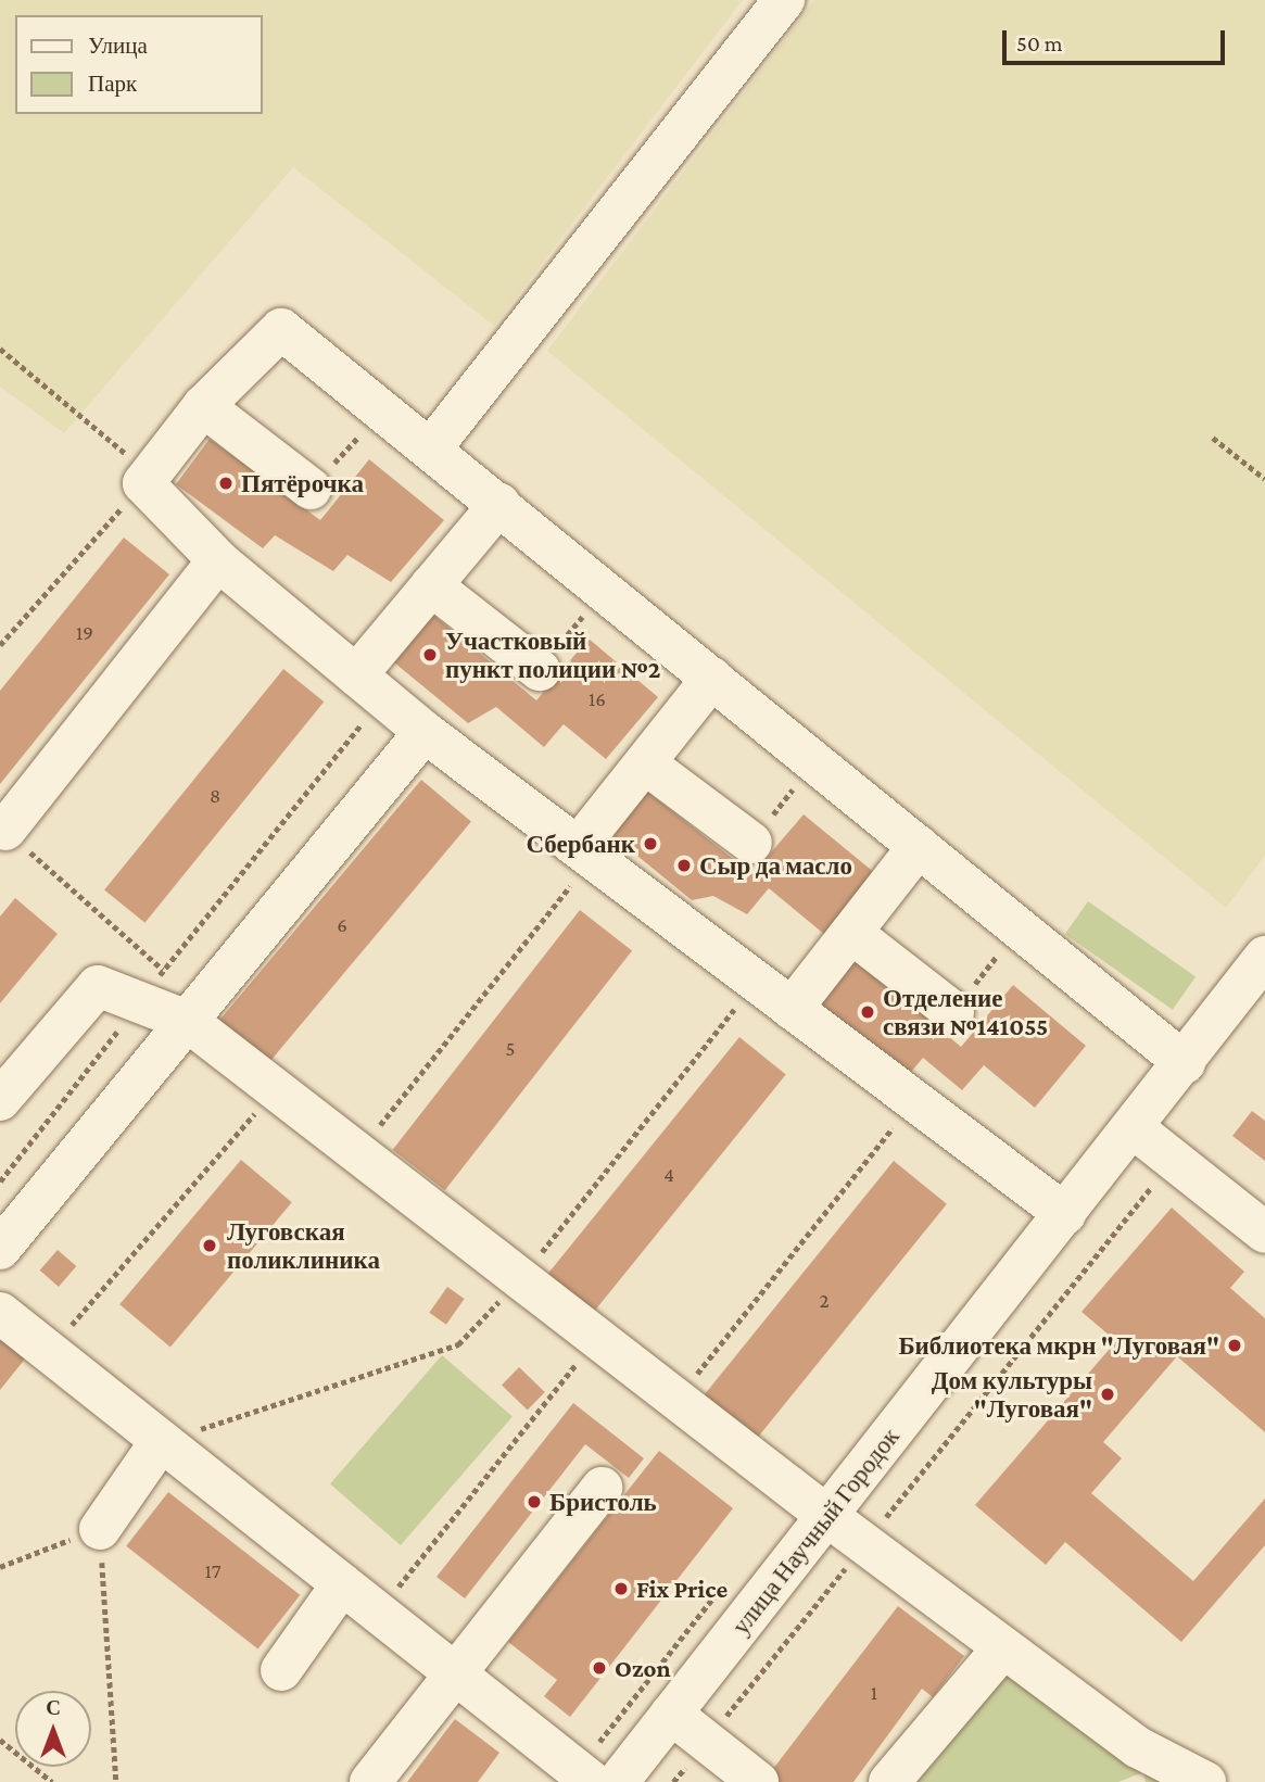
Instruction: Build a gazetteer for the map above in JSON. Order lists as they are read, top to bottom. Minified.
{"streets":{"street":["улица Научный Городок"]},"places":["Пятёрочка","Участковый пункт полиции №2","Сбербанк","Сыр да масло","Отделение связи №141055","Луговская поликлиника","Библиотека мкрн \"Луговая\"","Дом культуры \"Луговая\"","Бристоль","Fix Price","Ozon"],"house_numbers":["19","16","8","6","5","4","2","17","1"],"legend":["Улица","Парк"],"scale_bar":"50 m","north":"top"}
